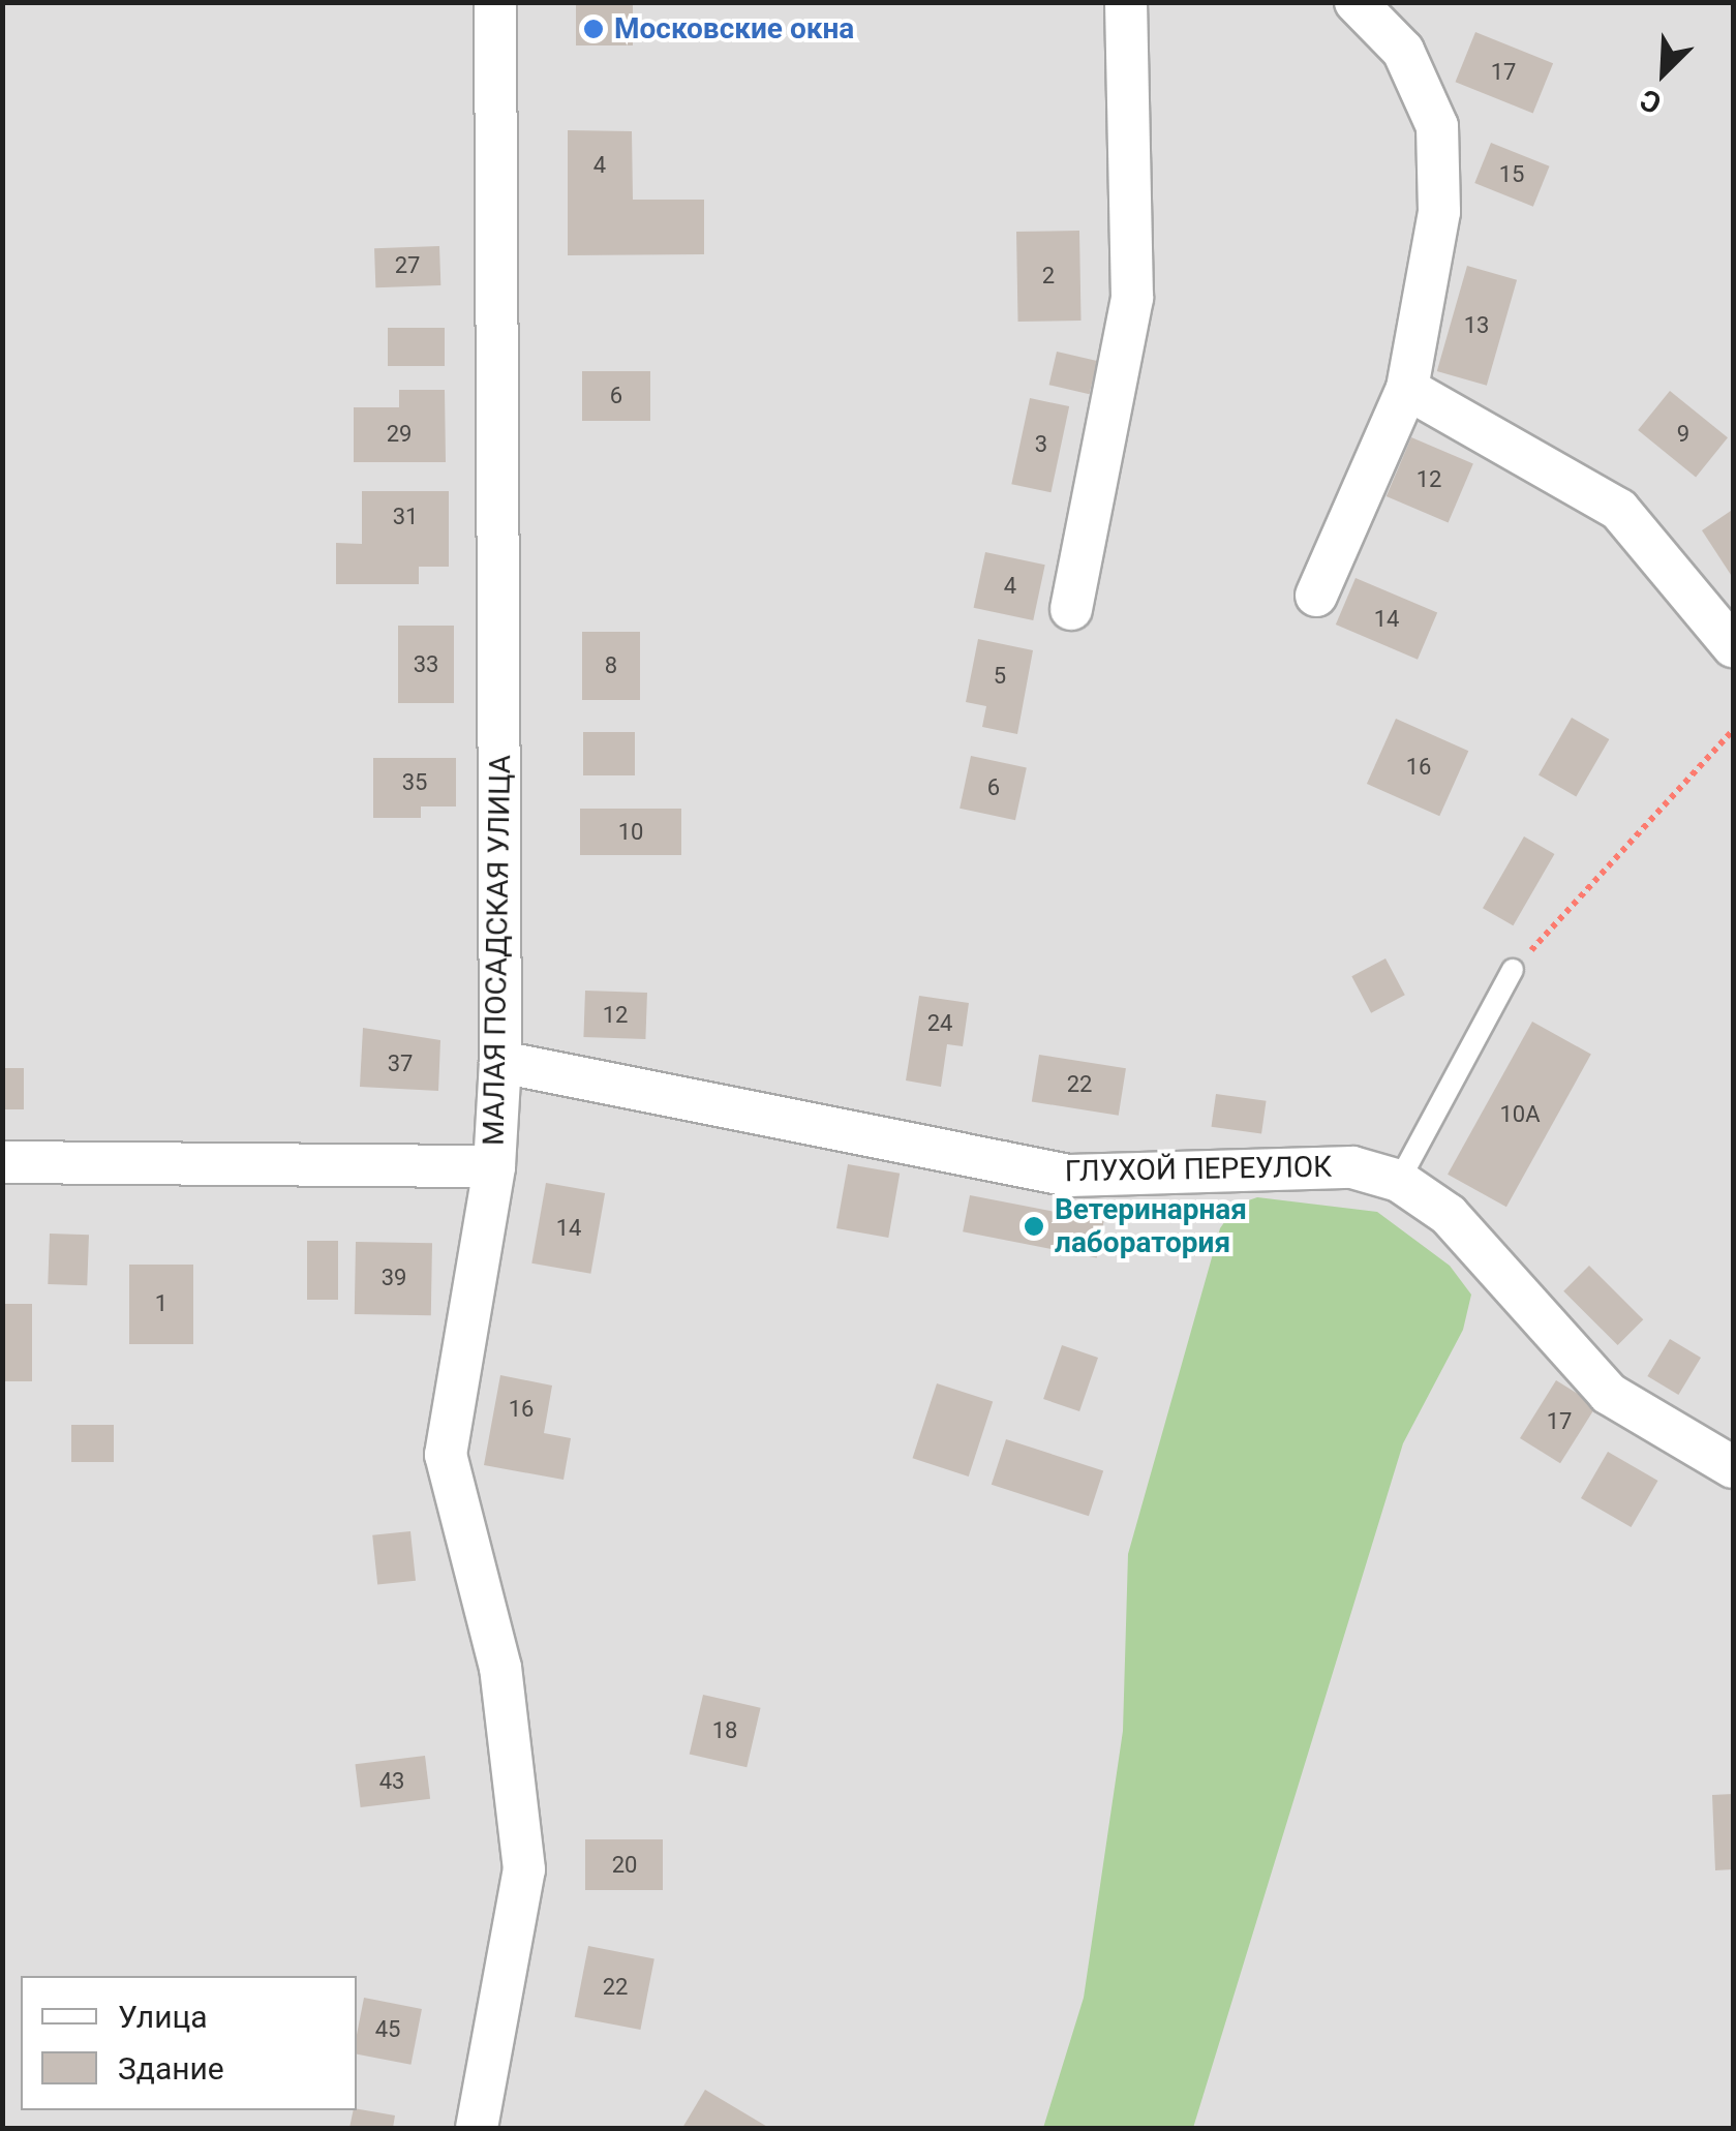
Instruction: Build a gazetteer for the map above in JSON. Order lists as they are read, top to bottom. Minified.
{"streets":{"street":["МАЛАЯ ПОСАДСКАЯ УЛИЦА","ГЛУХОЙ ПЕРЕУЛОК"]},"crossings":[["МАЛАЯ ПОСАДСКАЯ УЛИЦА","ГЛУХОЙ ПЕРЕУЛОК"]],"places":["Московские окна","Ветеринарная лаборатория"],"house_numbers":["17","4","15","27","2","13","6","29","9","3","12","31","4","14","33","8","5","16","35","6","10","12","24","37","22","10А","14","39","1","16","17","18","43","20","22","45"],"legend":["Улица","Здание"],"north":"bottom left"}
